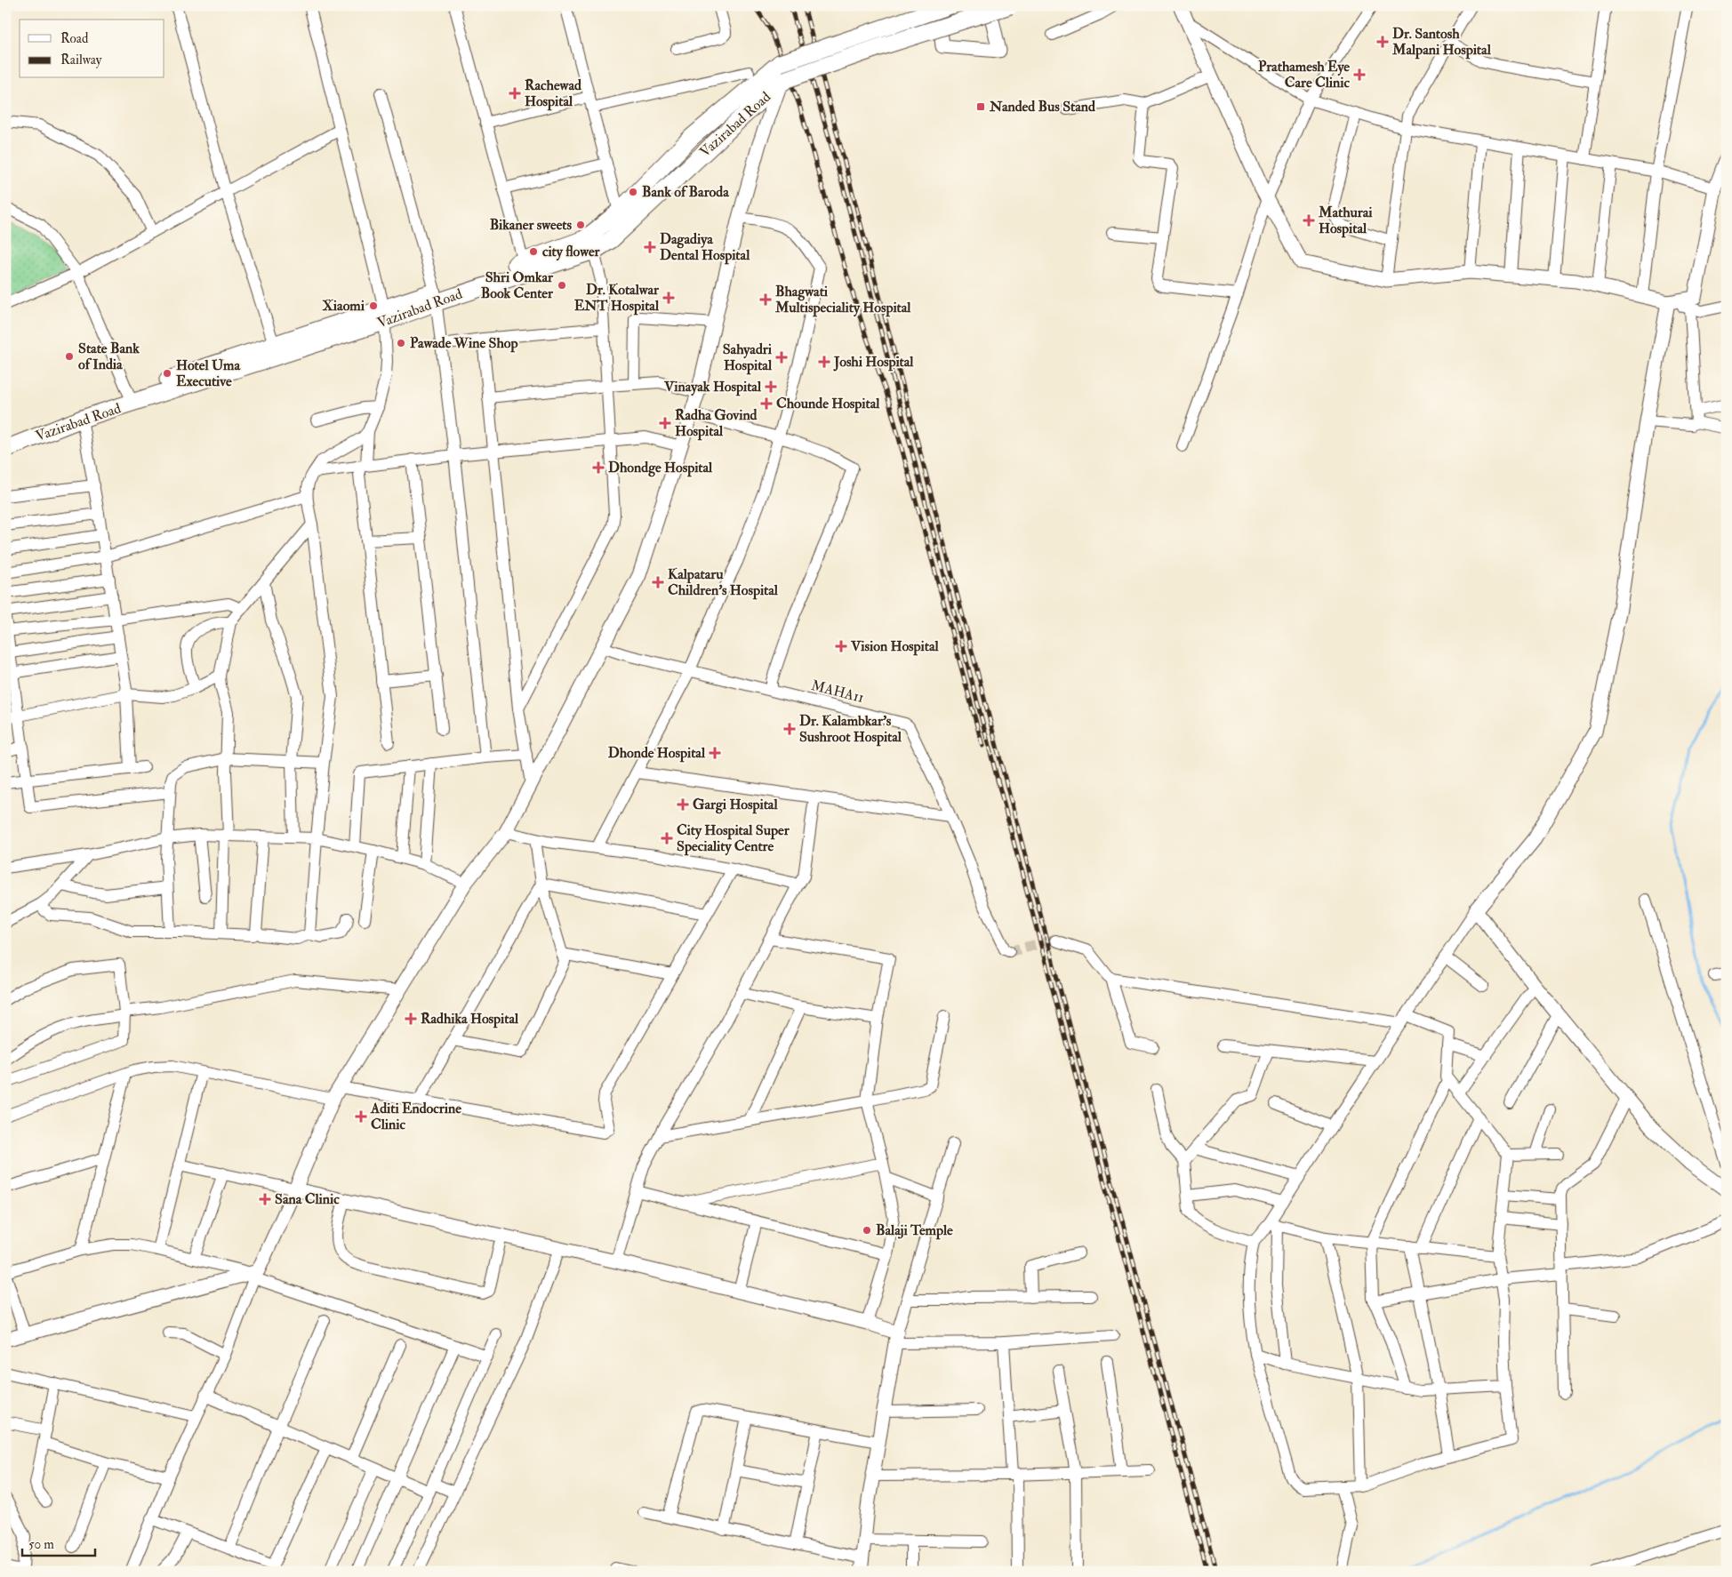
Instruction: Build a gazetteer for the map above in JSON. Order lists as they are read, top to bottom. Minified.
{"streets":{"main road":["Vazirabad Road"],"street":["MAHA11"]},"places":{"health":["Dr. Santosh Malpani Hospital","Prathamesh Eye Care Clinic","Rachewad Hospital","Mathurai Hospital","Dagadiya Dental Hospital","Dr. Kotalwar ENT Hospital","Bhagwati Multispeciality Hospital","Sahyadri Hospital","Joshi Hospital","Vinayak Hospital","Chounde Hospital","Radha Govind Hospital","Dhondge Hospital","Kalpataru Children's Hospital","Vision Hospital","Dr. Kalambkar's Sushroot Hospital","Dhonde Hospital","Gargi Hospital","City Hospital Super Speciality Centre","Radhika Hospital","Aditi Endocrine Clinic","Sana Clinic"],"transit":["Nanded Bus Stand"],"other":["Bank of Baroda","Bikaner sweets","city flower","Shri Omkar Book Center","Xiaomi","Pawade Wine Shop","State Bank of India","Hotel Uma Executive","Balaji Temple"]},"legend":["Road","Railway"],"scale_bar":"50 m"}
